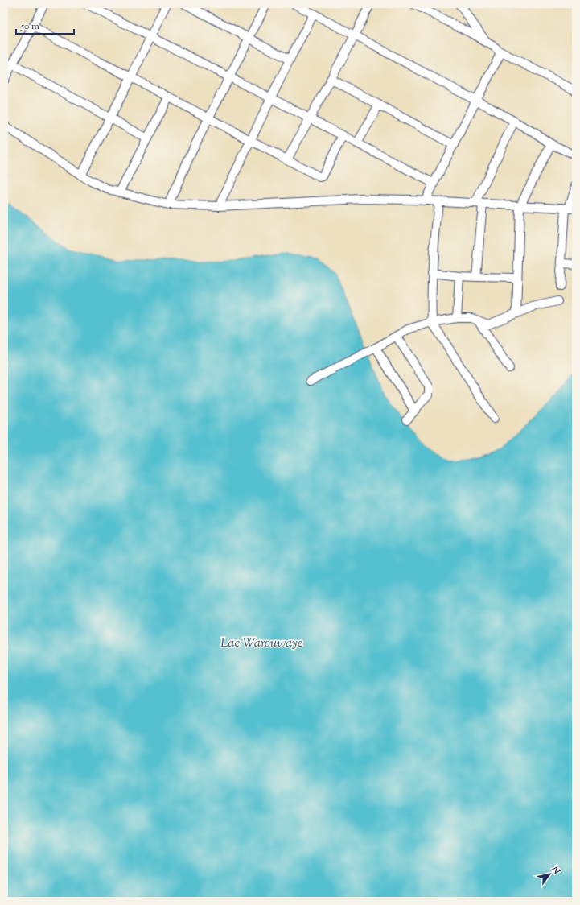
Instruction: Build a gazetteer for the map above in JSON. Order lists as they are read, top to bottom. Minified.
{"water":["Lac Warouwaye"],"scale_bar":"50 m","north":"top right"}
